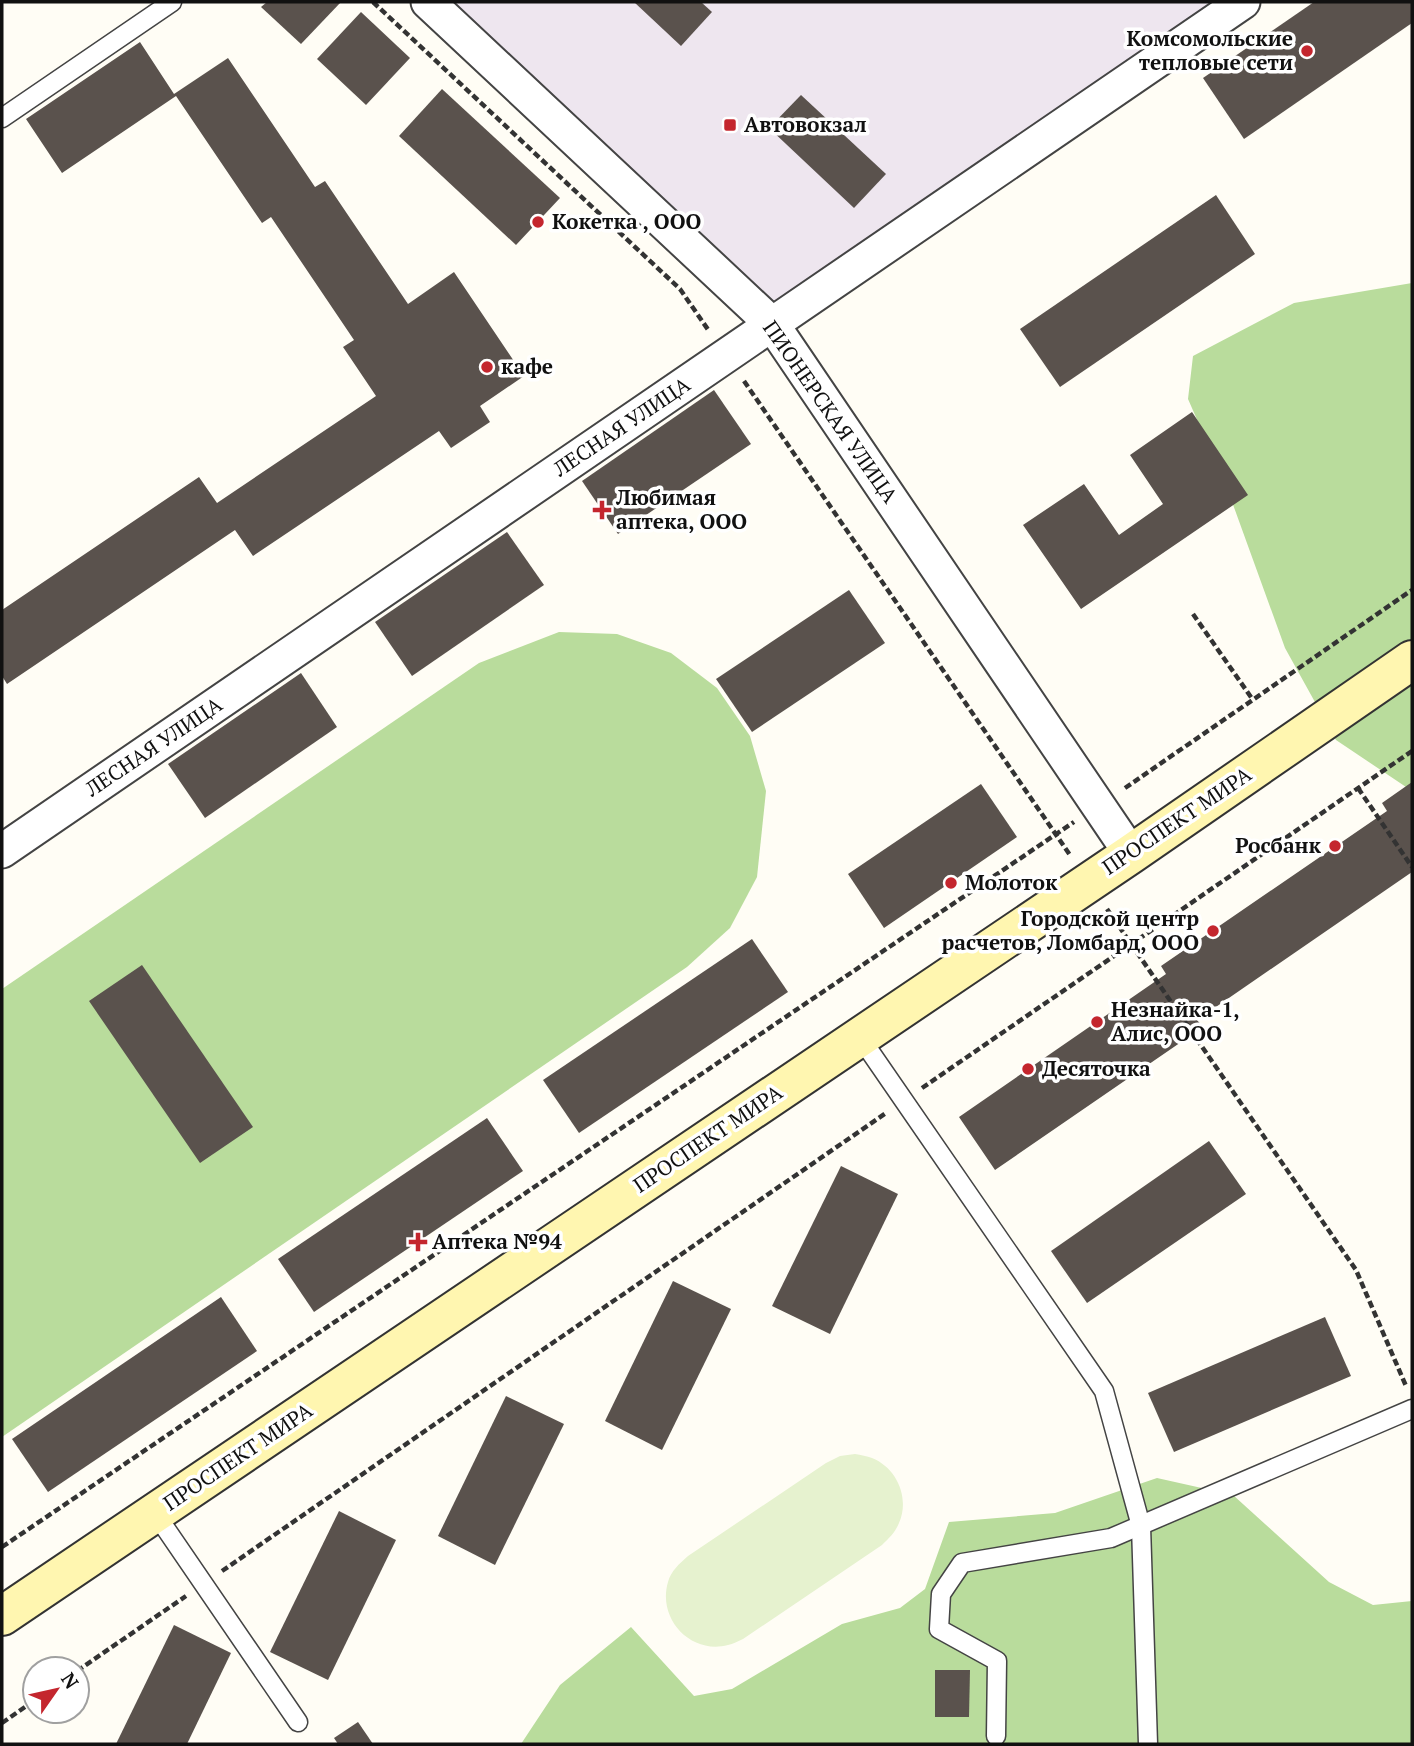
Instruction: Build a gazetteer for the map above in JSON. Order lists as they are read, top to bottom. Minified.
{"streets":{"street":["ПИОНЕРСКАЯ УЛИЦА","ЛЕСНАЯ УЛИЦА","ПРОСПЕКТ МИРА"]},"crossings":[["ПИОНЕРСКАЯ УЛИЦА","ЛЕСНАЯ УЛИЦА"],["ПИОНЕРСКАЯ УЛИЦА","ПРОСПЕКТ МИРА"]],"places":{"other":["Комсомольские тепловые сети","Кокетка , ООО","кафе","Росбанк","Молоток","Городской центр расчетов, Ломбард, ООО","Незнайка-1, Алис, ООО","Десяточка"],"transit":["Автовокзал"],"health":["Любимая аптека, ООО","Аптека №94"]},"north":"top right"}
